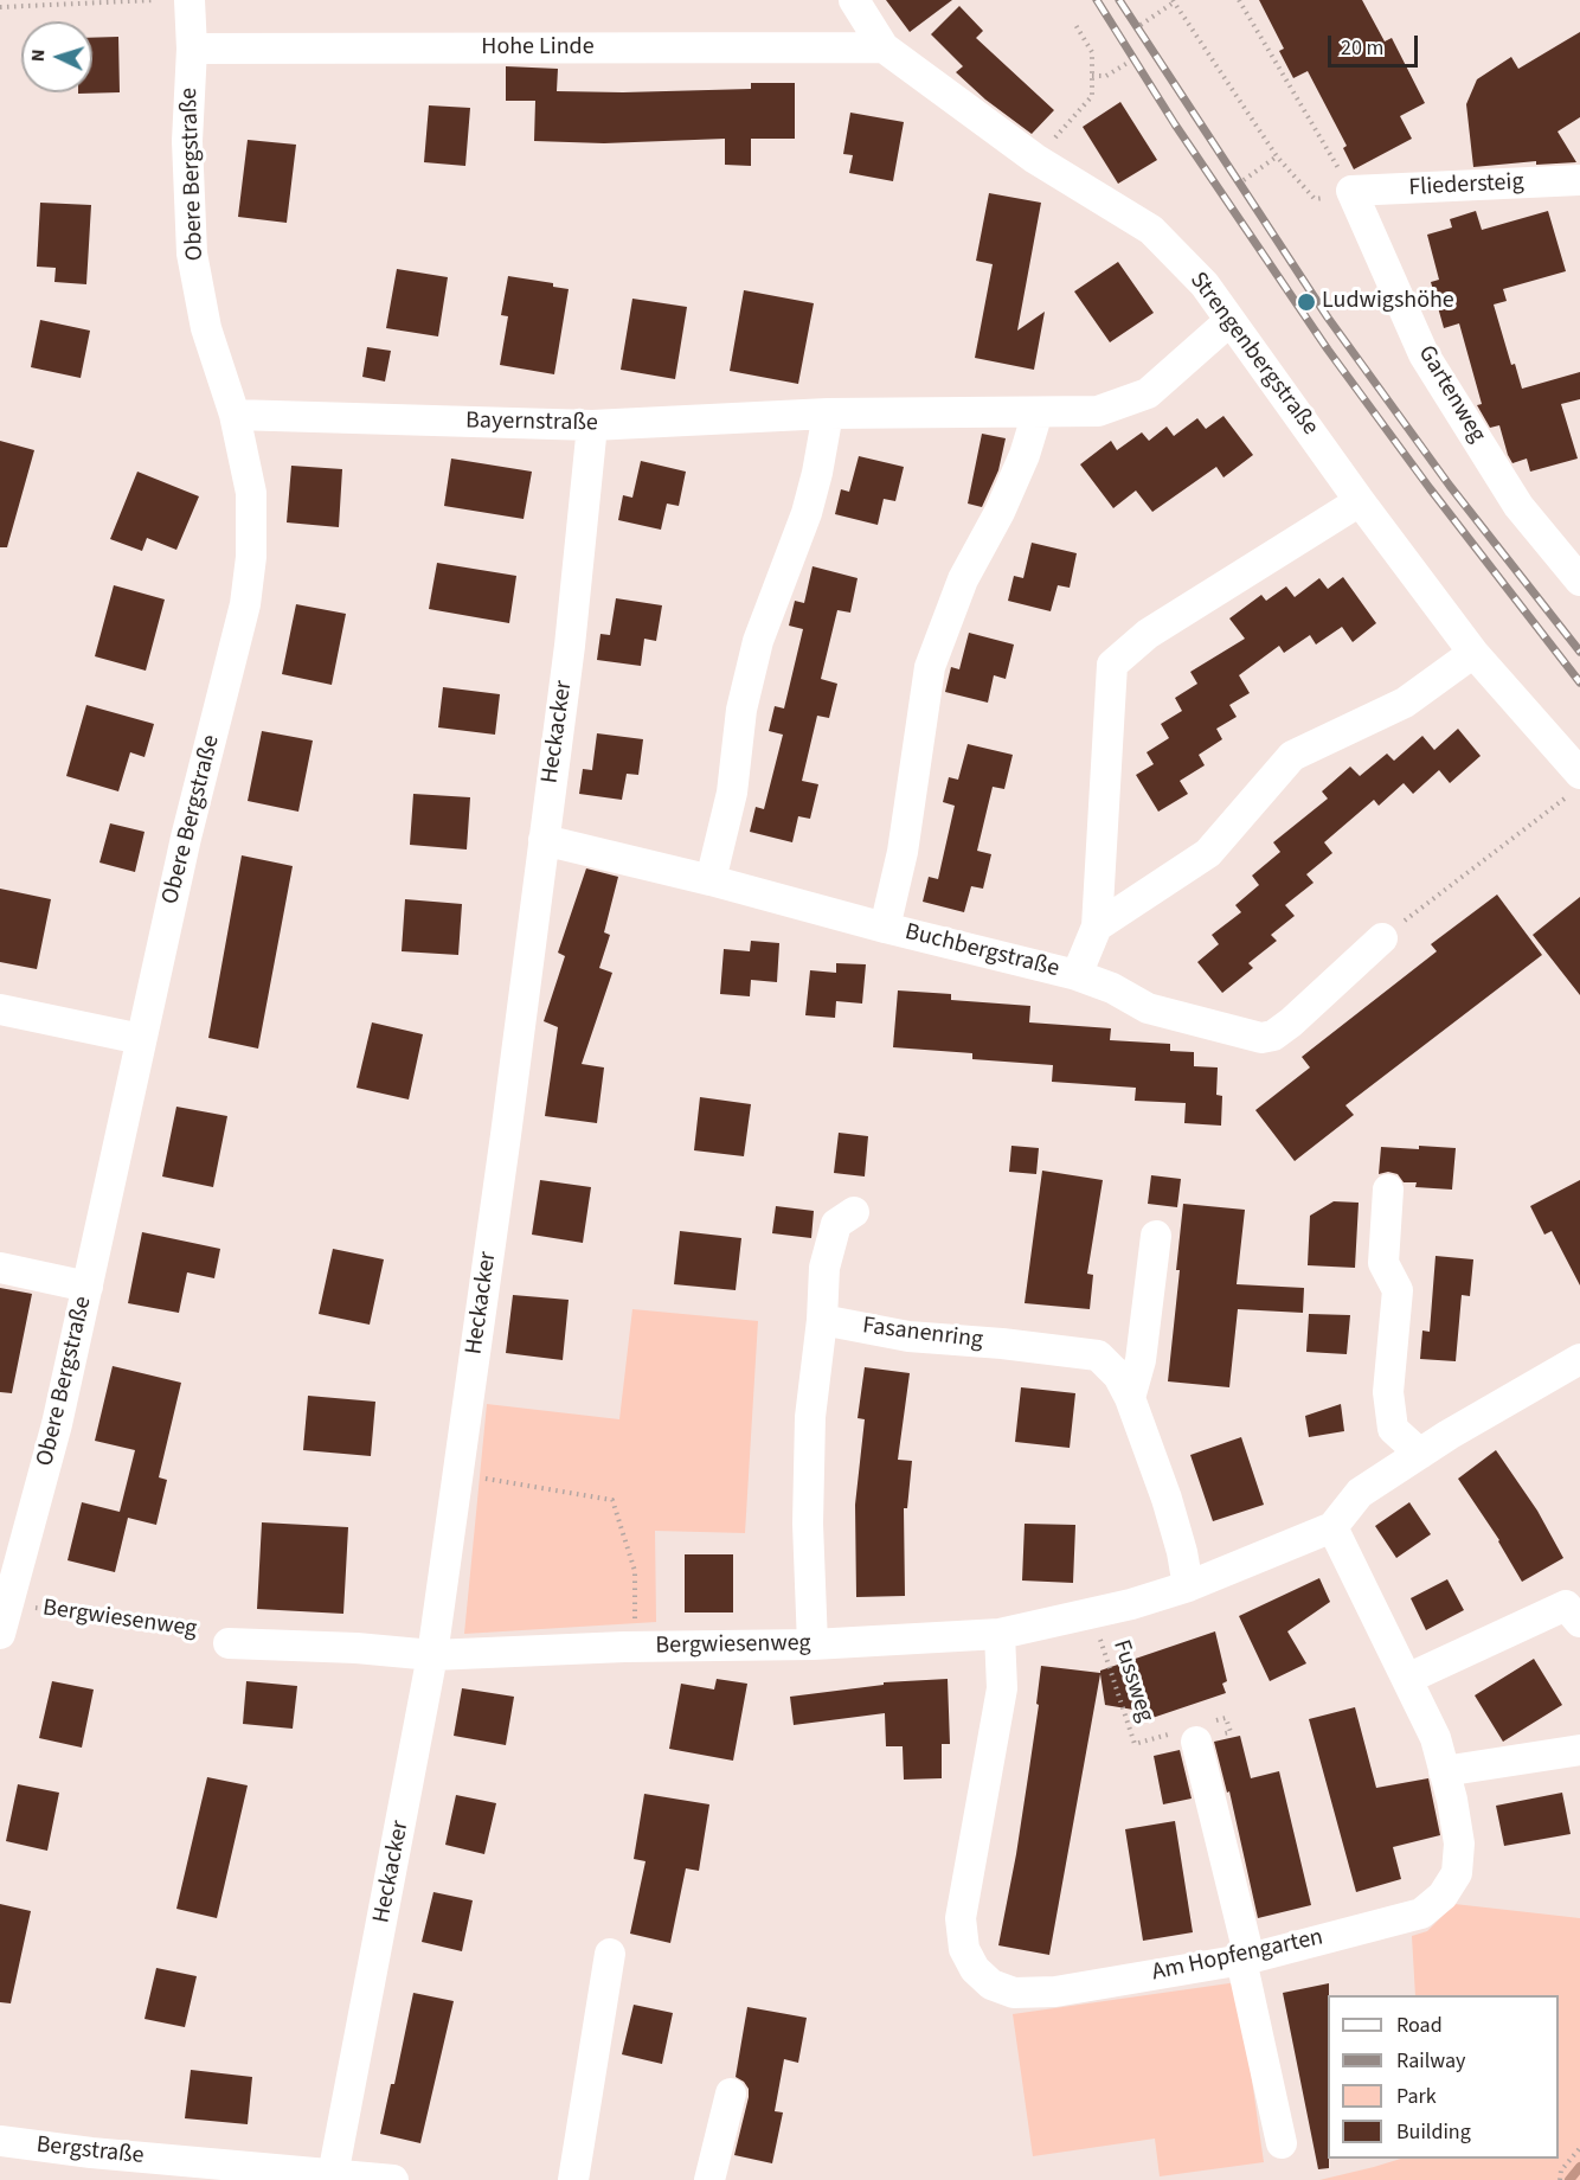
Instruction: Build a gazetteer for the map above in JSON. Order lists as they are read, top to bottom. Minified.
{"streets":{"street":["Hohe Linde","Obere Bergstraße","Fliedersteig","Strengenbergstraße","Gartenweg","Bayernstraße","Heckacker","Buchbergstraße","Fasanenring","Bergwiesenweg","Am Hopfengarten","Bergstraße"],"path":["Fussweg"]},"crossings":[["Hohe Linde","Obere Bergstraße"],["Hohe Linde","Strengenbergstraße"],["Obere Bergstraße","Bayernstraße"],["Obere Bergstraße","Bergwiesenweg"],["Fliedersteig","Gartenweg"],["Strengenbergstraße","Bayernstraße"],["Bayernstraße","Heckacker"],["Heckacker","Buchbergstraße"],["Heckacker","Bergwiesenweg"],["Heckacker","Bergstraße"],["Fasanenring","Bergwiesenweg"],["Bergwiesenweg","Fussweg"],["Bergwiesenweg","Am Hopfengarten"]],"places":["Ludwigshöhe"],"legend":["Road","Railway","Park","Building"],"scale_bar":"20 m","north":"left"}
